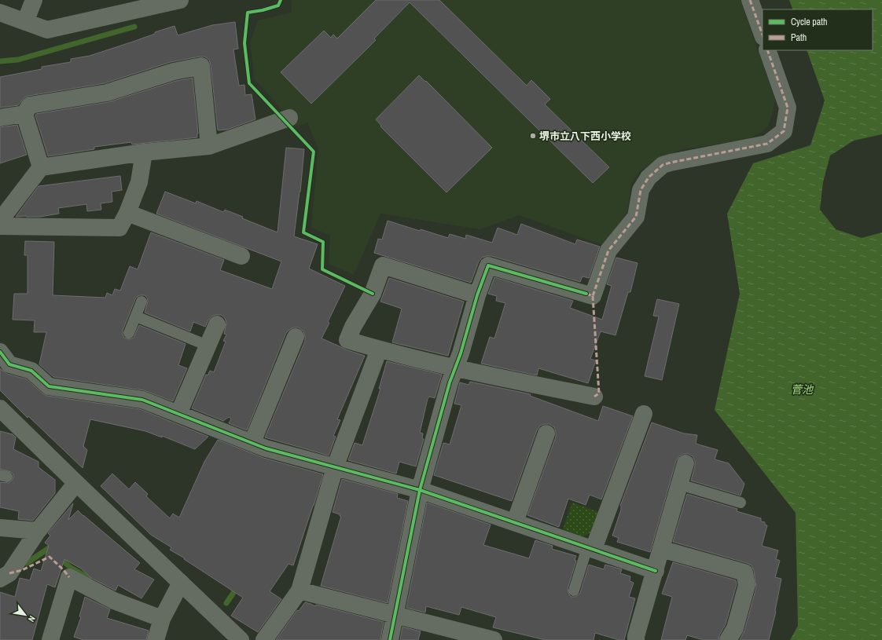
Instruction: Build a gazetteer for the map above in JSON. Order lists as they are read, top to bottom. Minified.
{"water":["菅池"],"places":["堺市立八下西小学校"],"legend":["Cycle path","Path"],"north":"bottom right"}
